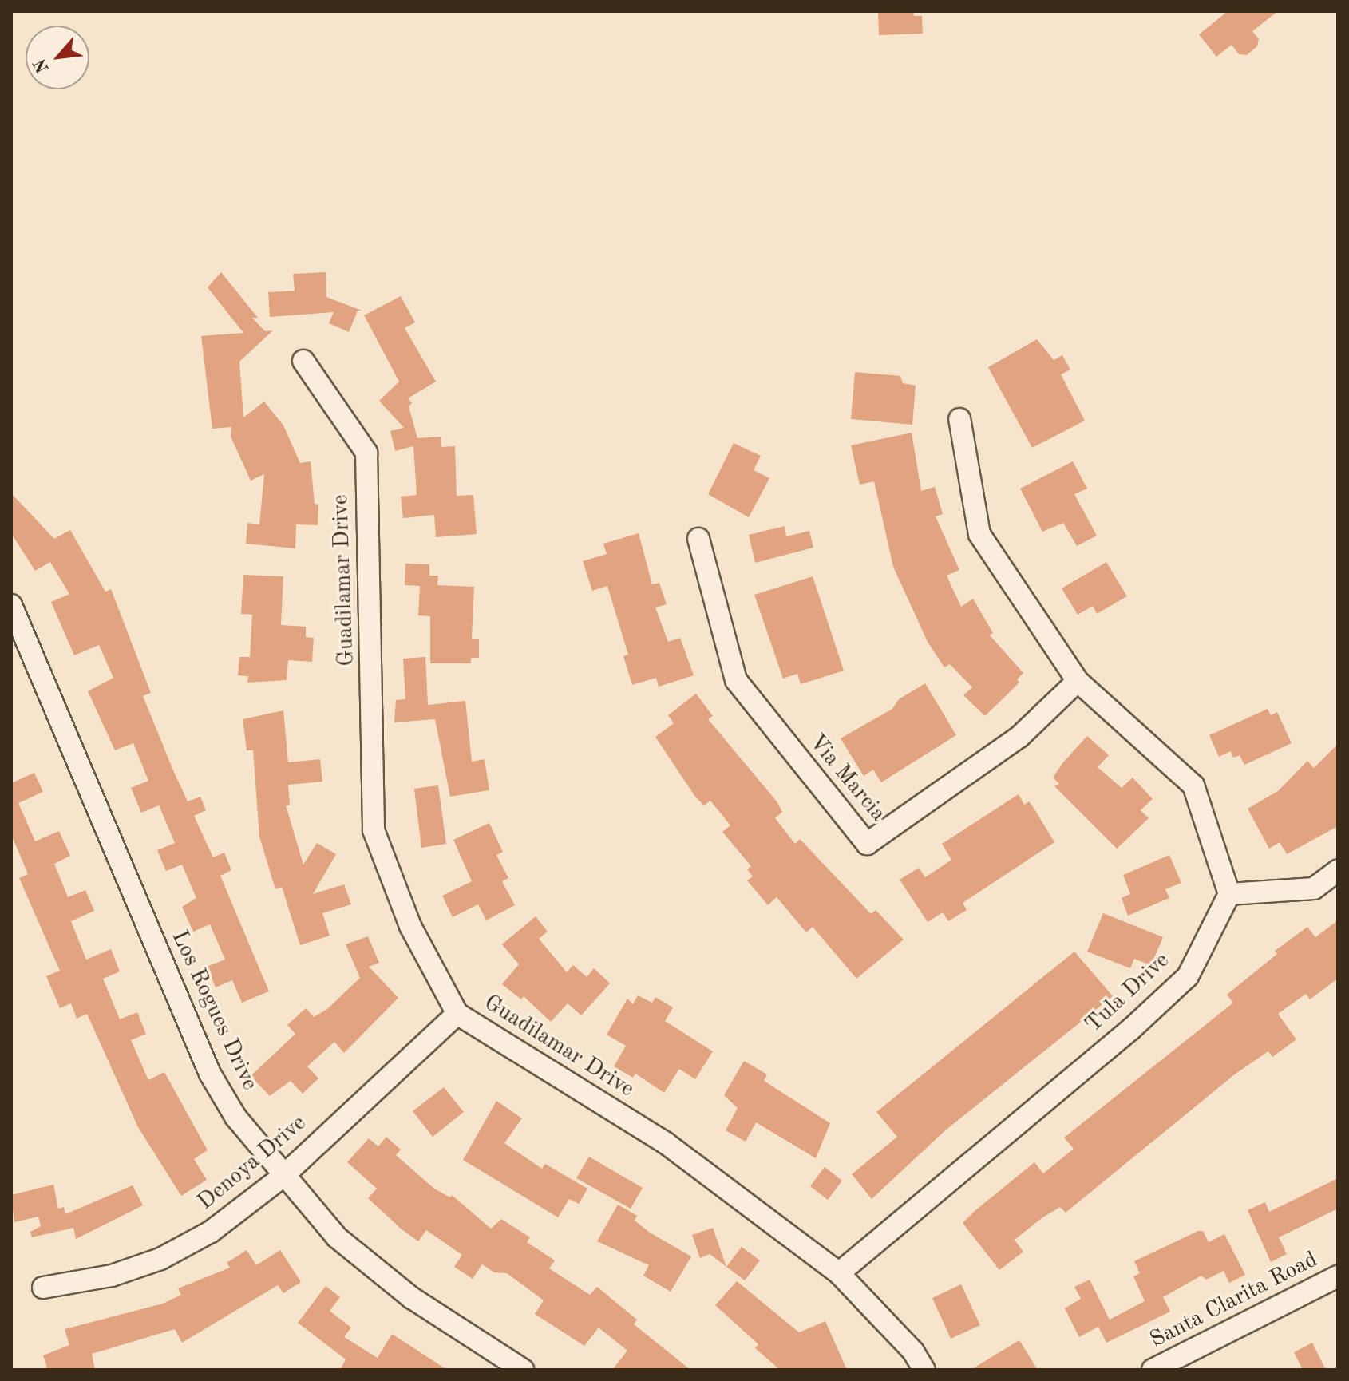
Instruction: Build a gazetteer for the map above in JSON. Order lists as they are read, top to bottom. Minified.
{"streets":{"street":["Guadilamar Drive","Via Marcia","Tula Drive","Los Rogues Drive","Denoya Drive","Santa Clarita Road"]},"crossings":[["Guadilamar Drive","Tula Drive"],["Guadilamar Drive","Denoya Drive"],["Los Rogues Drive","Denoya Drive"]],"north":"bottom left"}
